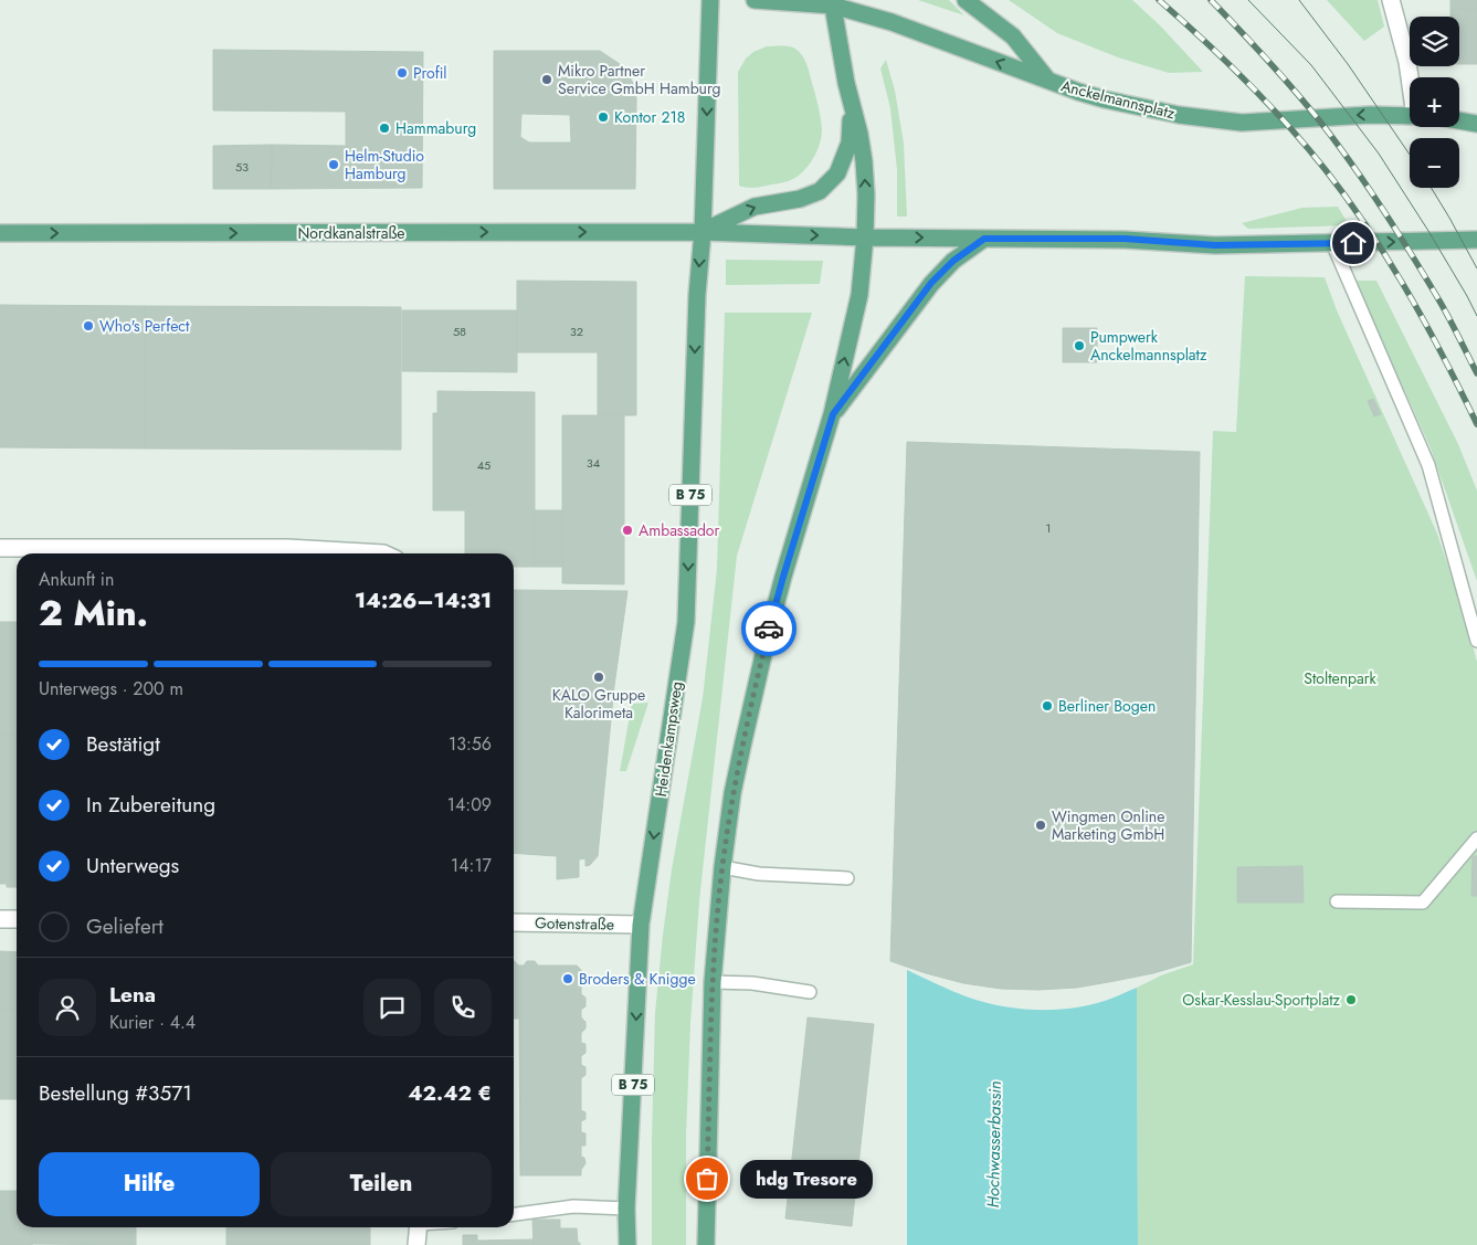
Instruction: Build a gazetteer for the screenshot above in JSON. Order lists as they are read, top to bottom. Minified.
{"streets":{"main road":["Anckelmannsplatz","Nordkanalstraße","B 75","Heidenkampsweg"],"street":["Gotenstraße"]},"crossings":[["Nordkanalstraße","B 75"],["Nordkanalstraße","Heidenkampsweg"],["B 75","Heidenkampsweg"],["Heidenkampsweg","Gotenstraße"]],"one_way":["Nordkanalstraße"],"water":["Hochwasserbassin"],"parks":["Stoltenpark"],"places":["Profil","Mikro Partner Service GmbH Hamburg","Kontor 218","Hammaburg","Helm-Studio Hamburg","Who's Perfect","Pumpwerk Anckelmannsplatz","Ambassador","KALO Gruppe Kalorimeta","Berliner Bogen","Wingmen Online Marketing GmbH","Broders & Knigge","Oskar-Kesslau-Sportplatz","hdg Tresore"],"house_numbers":["53","58","32","34","45","1"],"page":{"map_buttons":["+","−"],"heading":["2 Min.","Ankunft in","14:26–14:31"],"panel":["Lena","Kurier · 4.4","Bestellung #3571","42.42 €"],"bar":"Unterwegs · 200 m","list":[["Bestätigt","13:56"],["In Zubereitung","14:09"],["Unterwegs","14:17"],"Geliefert"],"buttons":["Hilfe","Teilen"],"bubble":"hdg Tresore"}}
